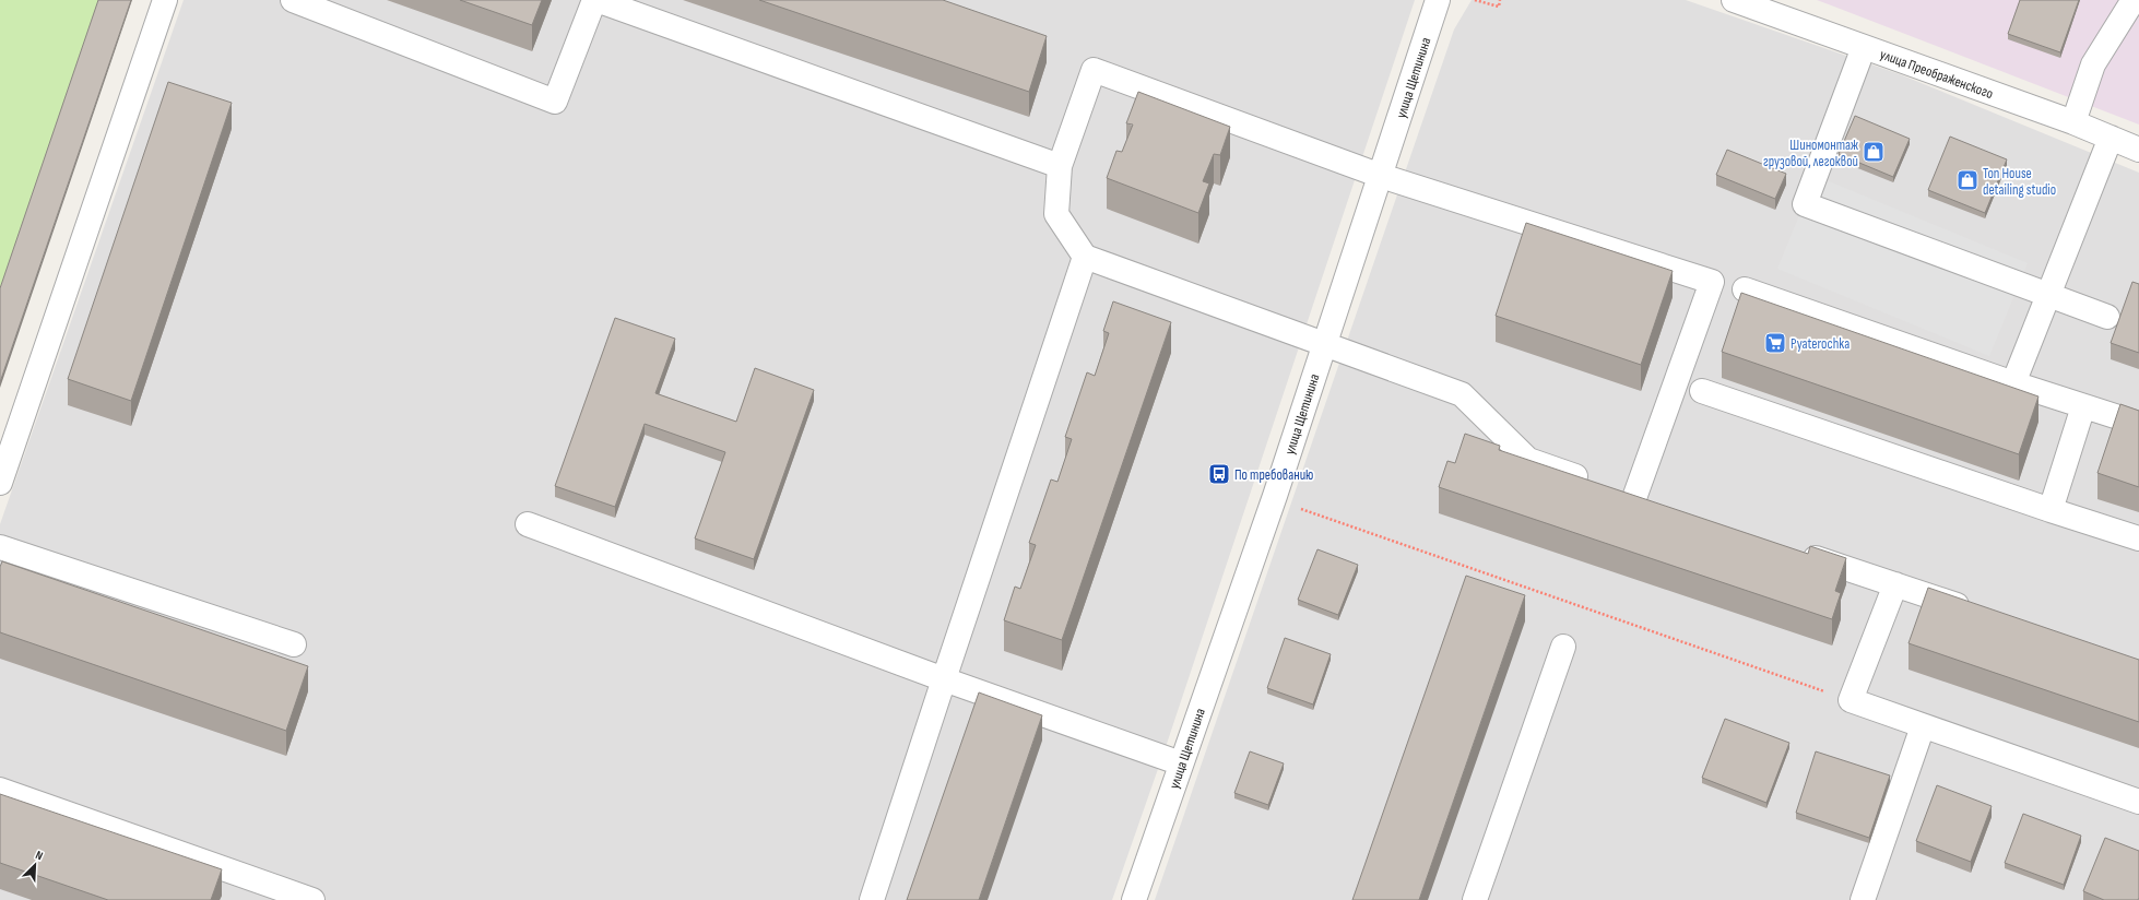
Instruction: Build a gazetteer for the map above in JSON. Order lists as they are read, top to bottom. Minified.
{"streets":{"street":["улица Преображенского","улица Щетинина"]},"places":{"shop":["Шиномонтаж грузовой, легоквой","Ton House detailing studio"],"supermarket":["Pyaterochka"],"bus stop":["По требованию"]},"north":"top right"}
